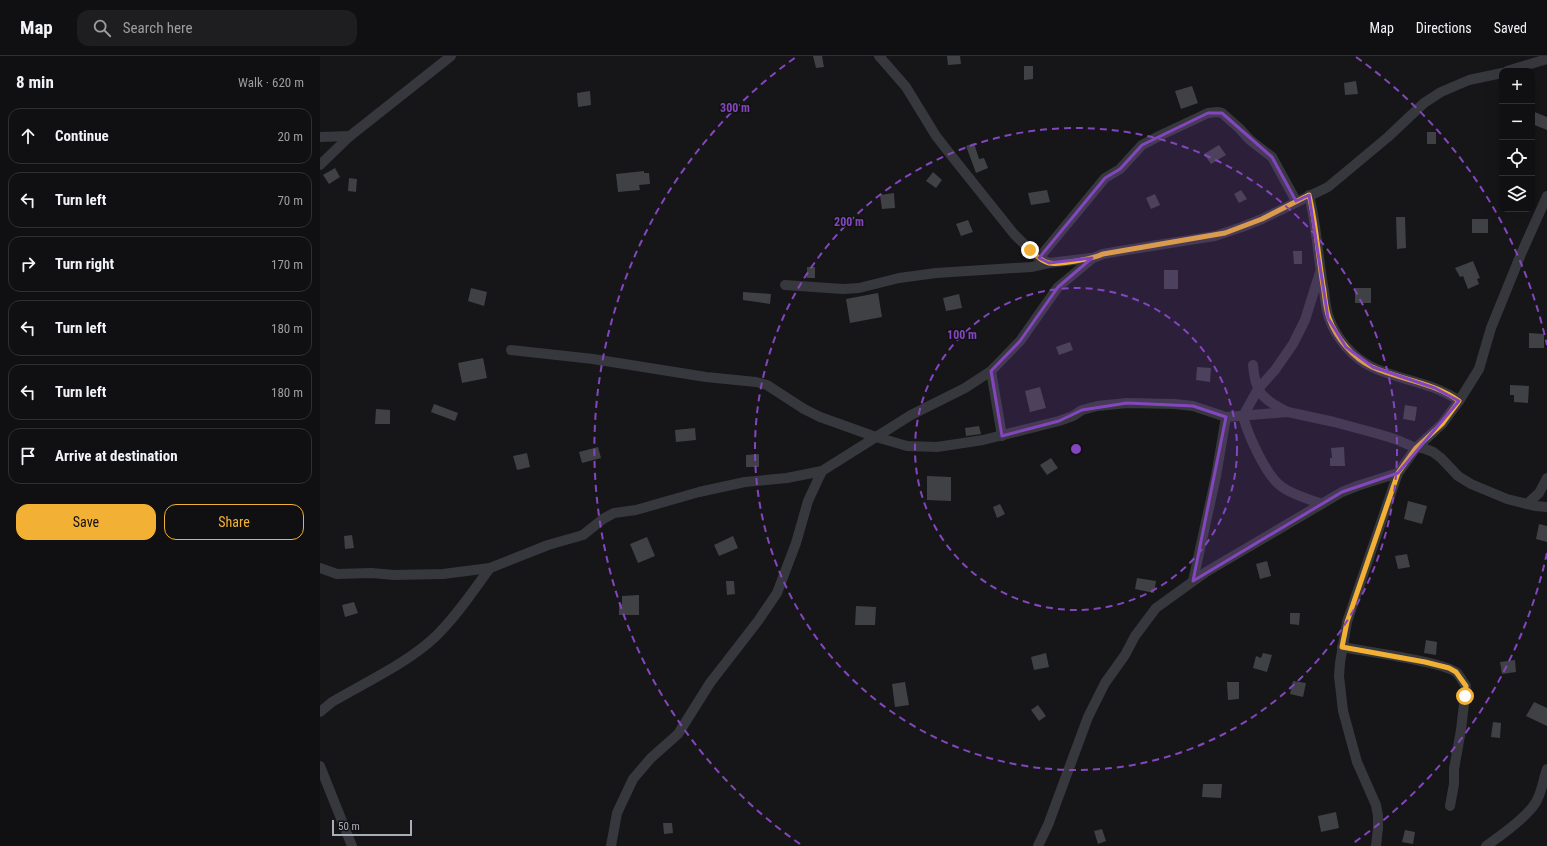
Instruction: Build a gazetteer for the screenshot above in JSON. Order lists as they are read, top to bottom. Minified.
{"scale_bar":"50 m","page":{"header":"Map","search":"Search here","nav":["Map","Directions","Saved"],"heading":["8 min","Walk · 620 m"],"map_buttons":["+","−"],"list":[["Continue","20 m"],["Turn left","70 m"],["Turn right","170 m"],["Turn left","180 m"],["Turn left","180 m"],"Arrive at destination"],"buttons":["Save","Share"],"scale":"50 m"},"rings":["300 m","200 m","100 m"]}
